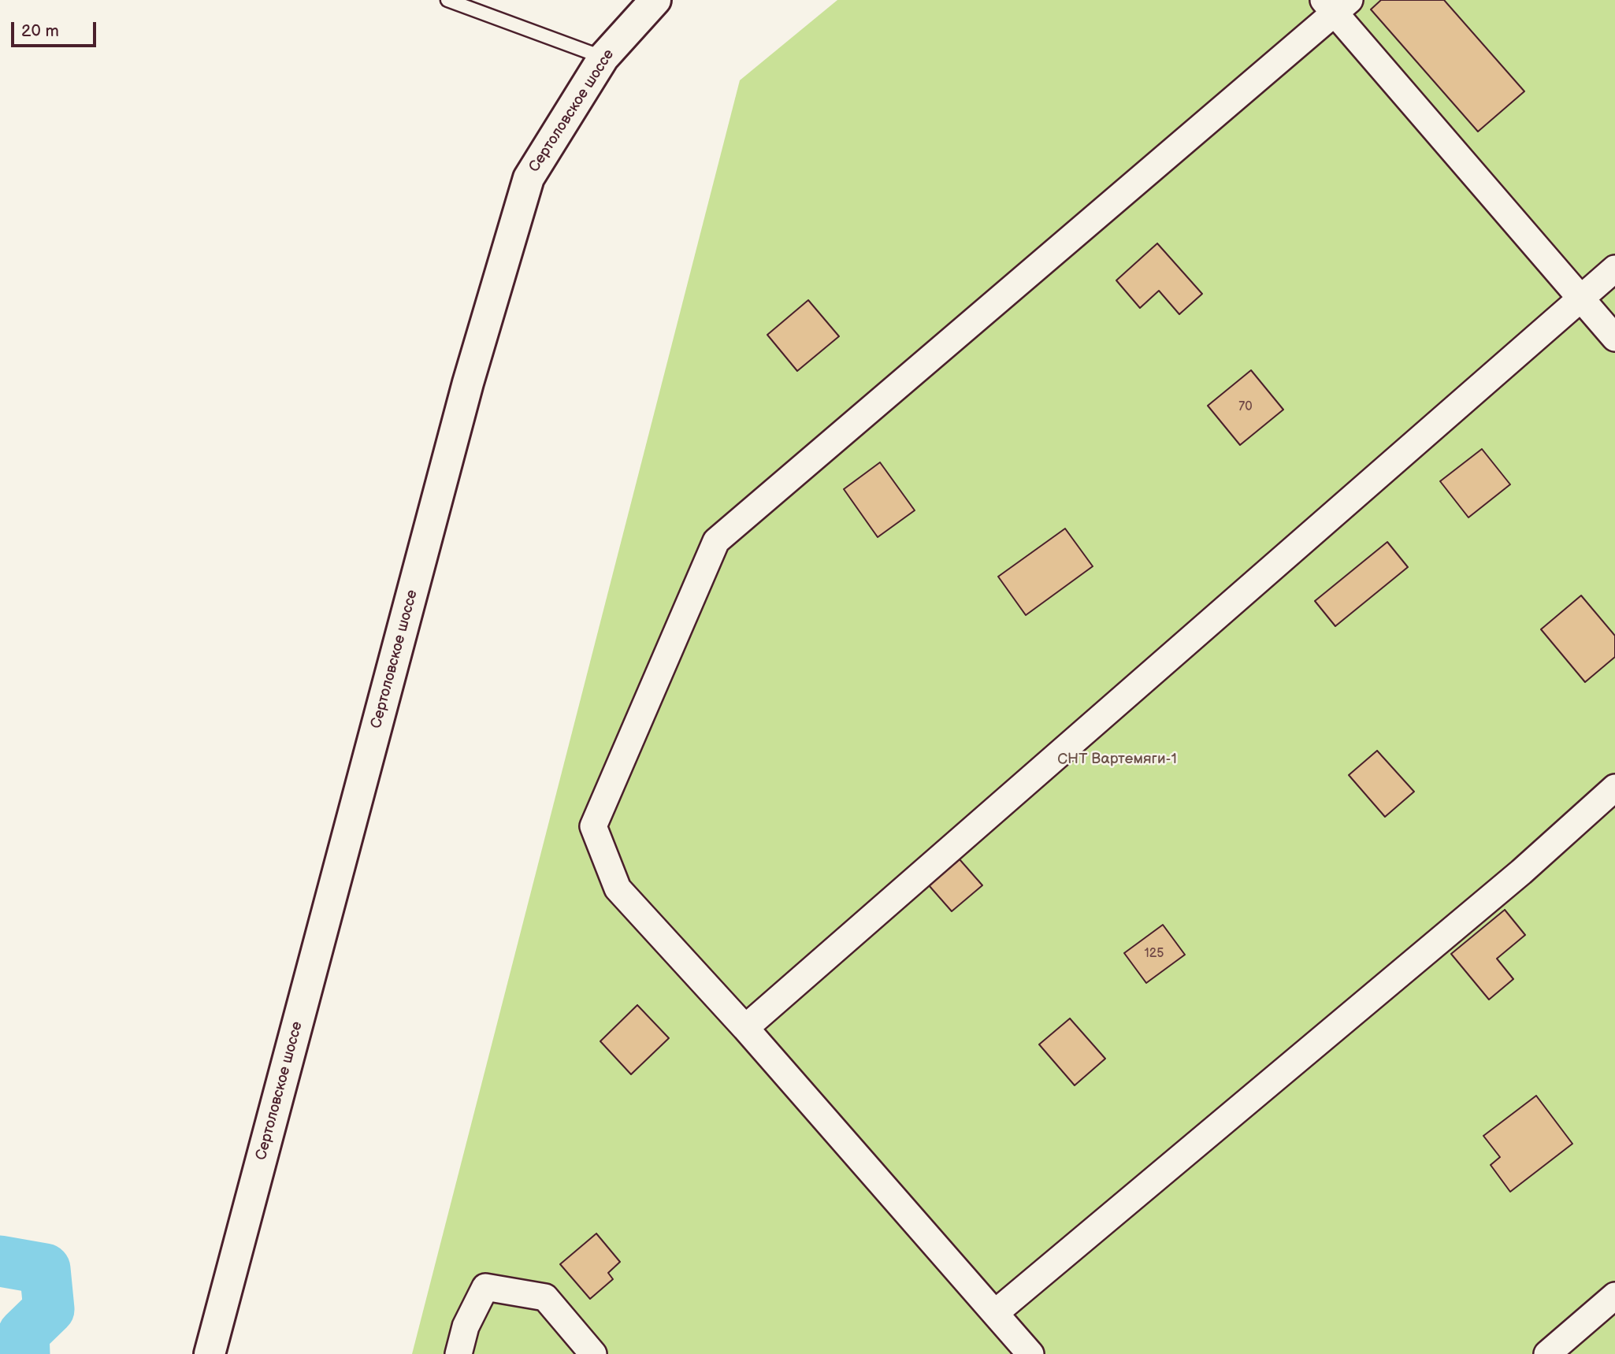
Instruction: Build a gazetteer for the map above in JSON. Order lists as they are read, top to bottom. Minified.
{"streets":{"main road":["Сертоловское шоссе"]},"parks":["СНТ Вартемяги-1"],"house_numbers":["70","125"],"scale_bar":"20 m"}
